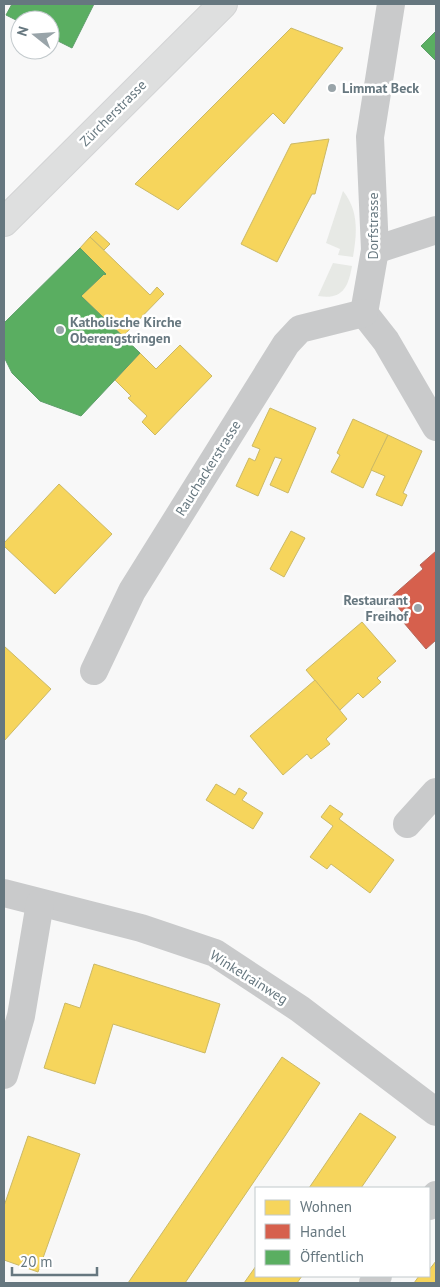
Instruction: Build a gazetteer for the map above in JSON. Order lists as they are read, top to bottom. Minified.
{"streets":{"main road":["Zürcherstrasse"],"street":["Dorfstrasse","Rauchackerstrasse","Winkelrainweg"]},"crossings":[["Dorfstrasse","Rauchackerstrasse"]],"places":["Limmat Beck","Katholische Kirche Oberengstringen","Restaurant Freihof"],"legend":["Wohnen","Handel","Öffentlich"],"scale_bar":"20 m","north":"left"}
